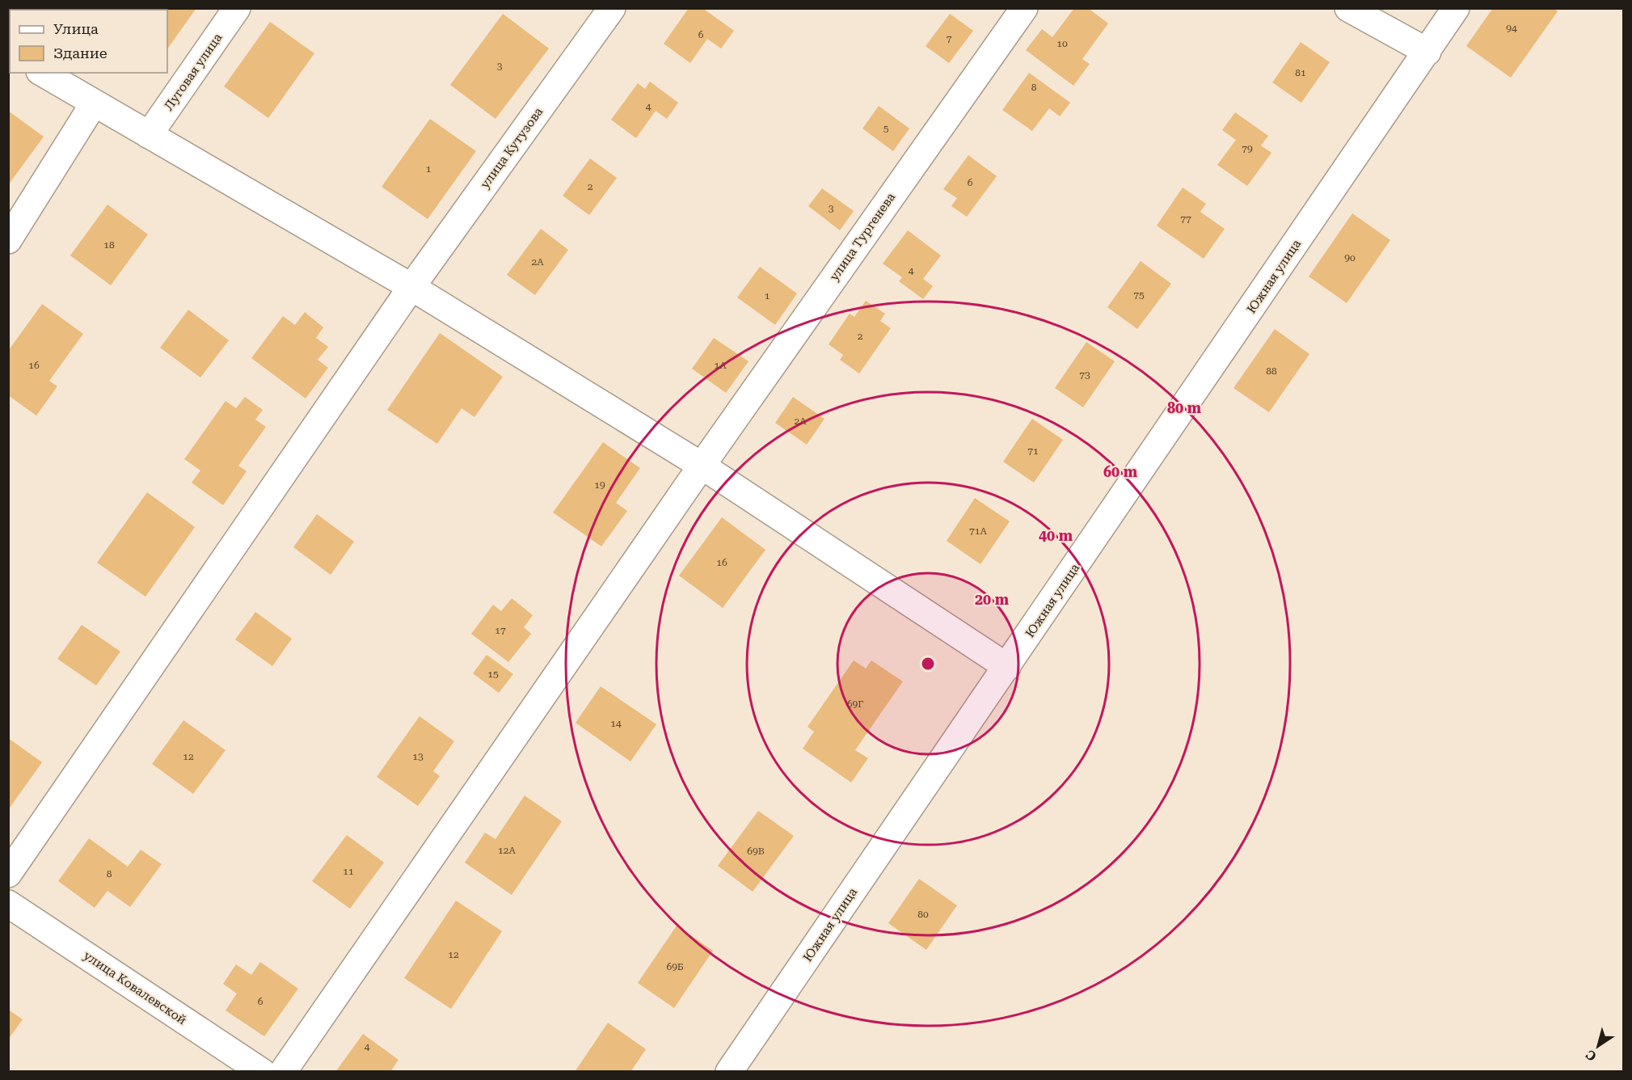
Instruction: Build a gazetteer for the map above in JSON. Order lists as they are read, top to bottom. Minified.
{"streets":{"street":["Луговая улица","улица Кутузова","улица Тургенева","Южная улица","улица Ковалевской"]},"house_numbers":["94","6","7","10","3","81","8","4","5","79","1","6","2","3","77","18","90","2А","4","75","1","2","16","1А","88","73","2А","71","19","71А","16","17","15","69Г","14","12","13","12А","69В","11","8","80","12","69Б","6","4"],"legend":["Улица","Здание"],"north":"bottom left","rings":["80 m","60 m","40 m","20 m"]}
